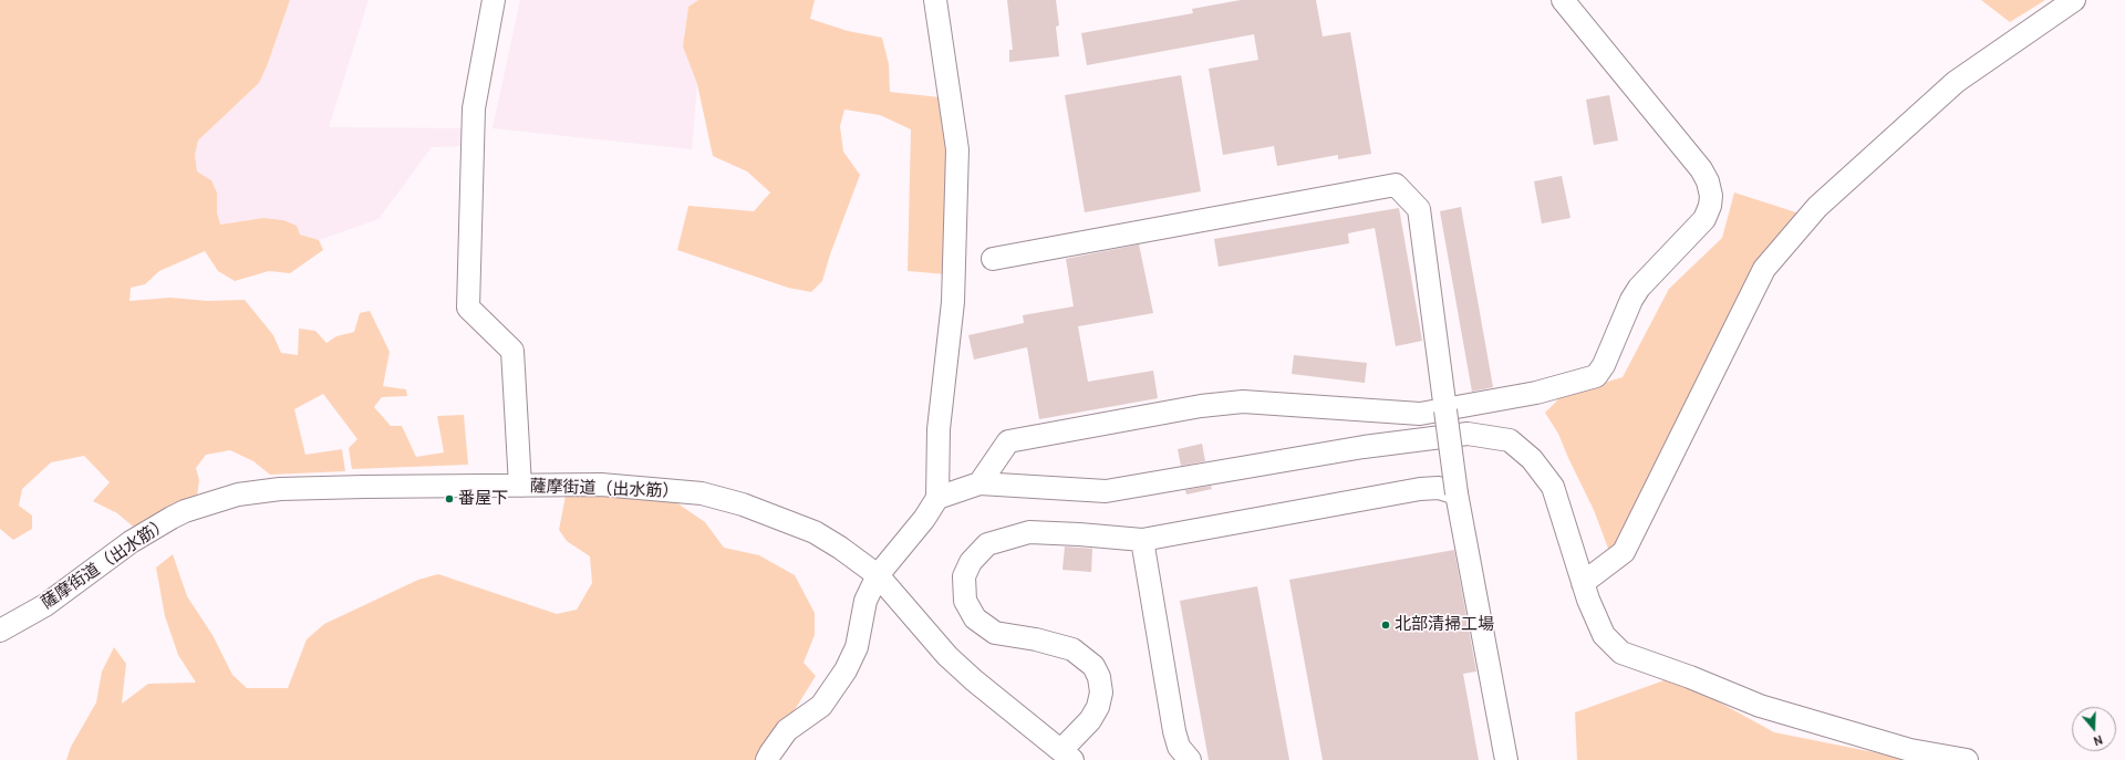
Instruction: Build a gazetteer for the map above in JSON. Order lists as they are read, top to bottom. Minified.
{"streets":{"street":["薩摩街道（出水筋）"]},"places":["番屋下","北部清掃工場"],"north":"bottom"}
